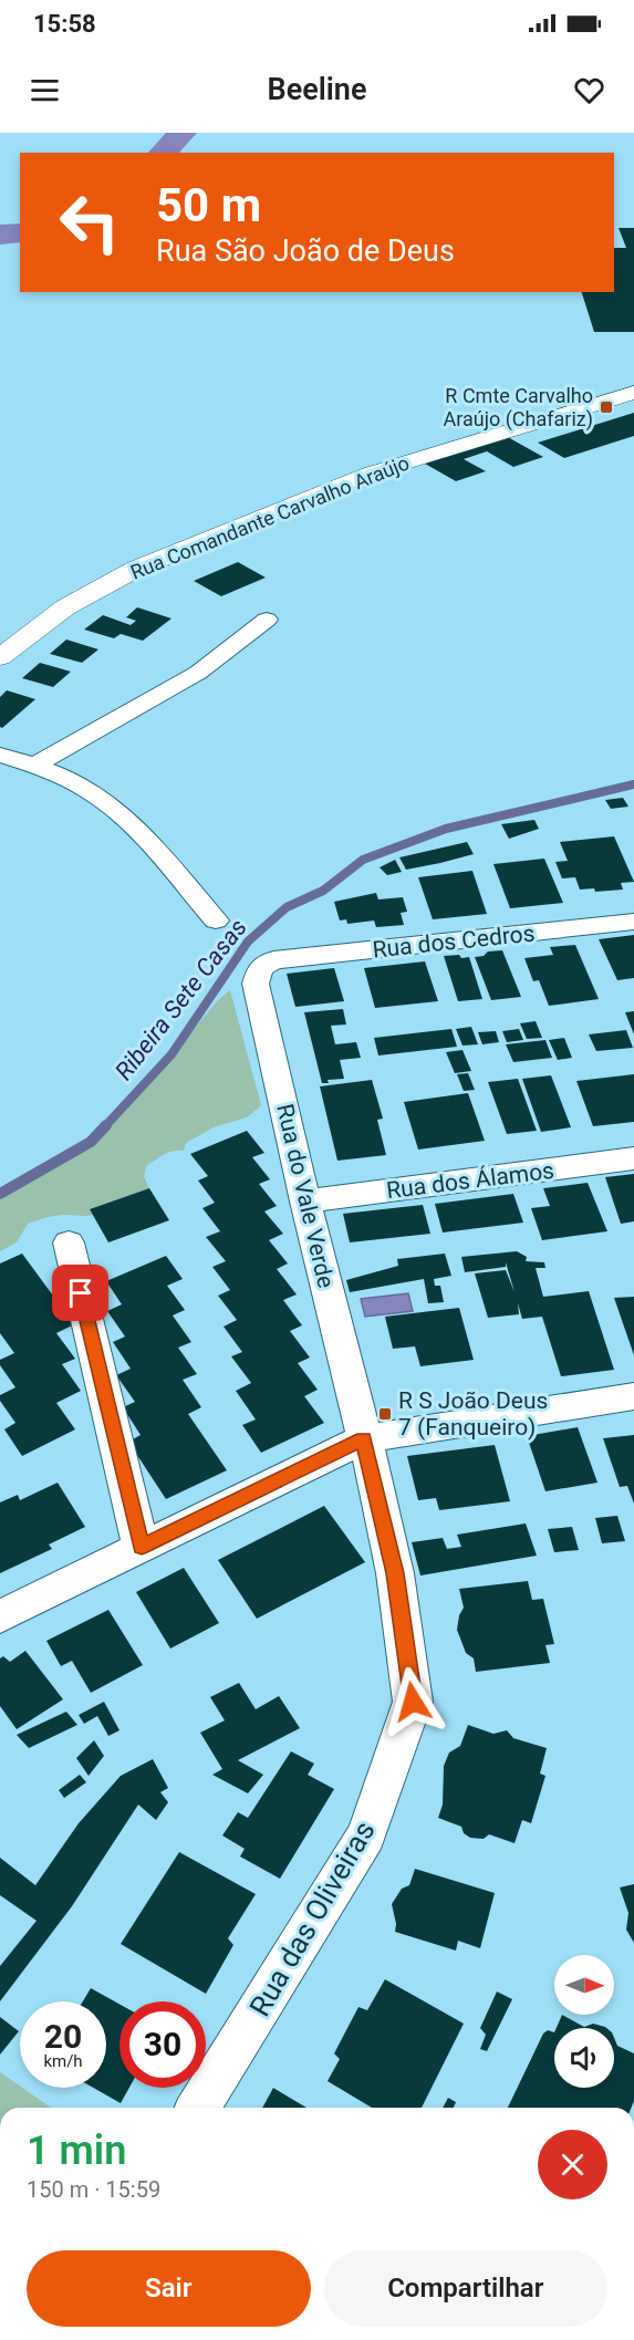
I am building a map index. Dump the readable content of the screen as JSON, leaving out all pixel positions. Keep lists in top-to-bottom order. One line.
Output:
{"streets":{"main road":["Rua Comandante Carvalho Araújo"],"street":["Rua dos Cedros","Rua dos Álamos","Rua do Vale Verde","Rua das Oliveiras"]},"crossings":[["Rua dos Cedros","Rua do Vale Verde"],["Rua dos Álamos","Rua do Vale Verde"],["Rua do Vale Verde","Rua das Oliveiras"]],"water":["Ribeira Sete Casas"],"places":{"transit":["R Cmte Carvalho Araújo (Chafariz)","R S João Deus 7 (Fanqueiro)"]},"north":"right","page":{"status":"15:58","header":"Beeline","turn":["50 m","Rua São João de Deus"],"speed":"20 km/h","limit":"30","heading":["1 min","150 m · 15:59"],"buttons":["Sair","Compartilhar"]}}
